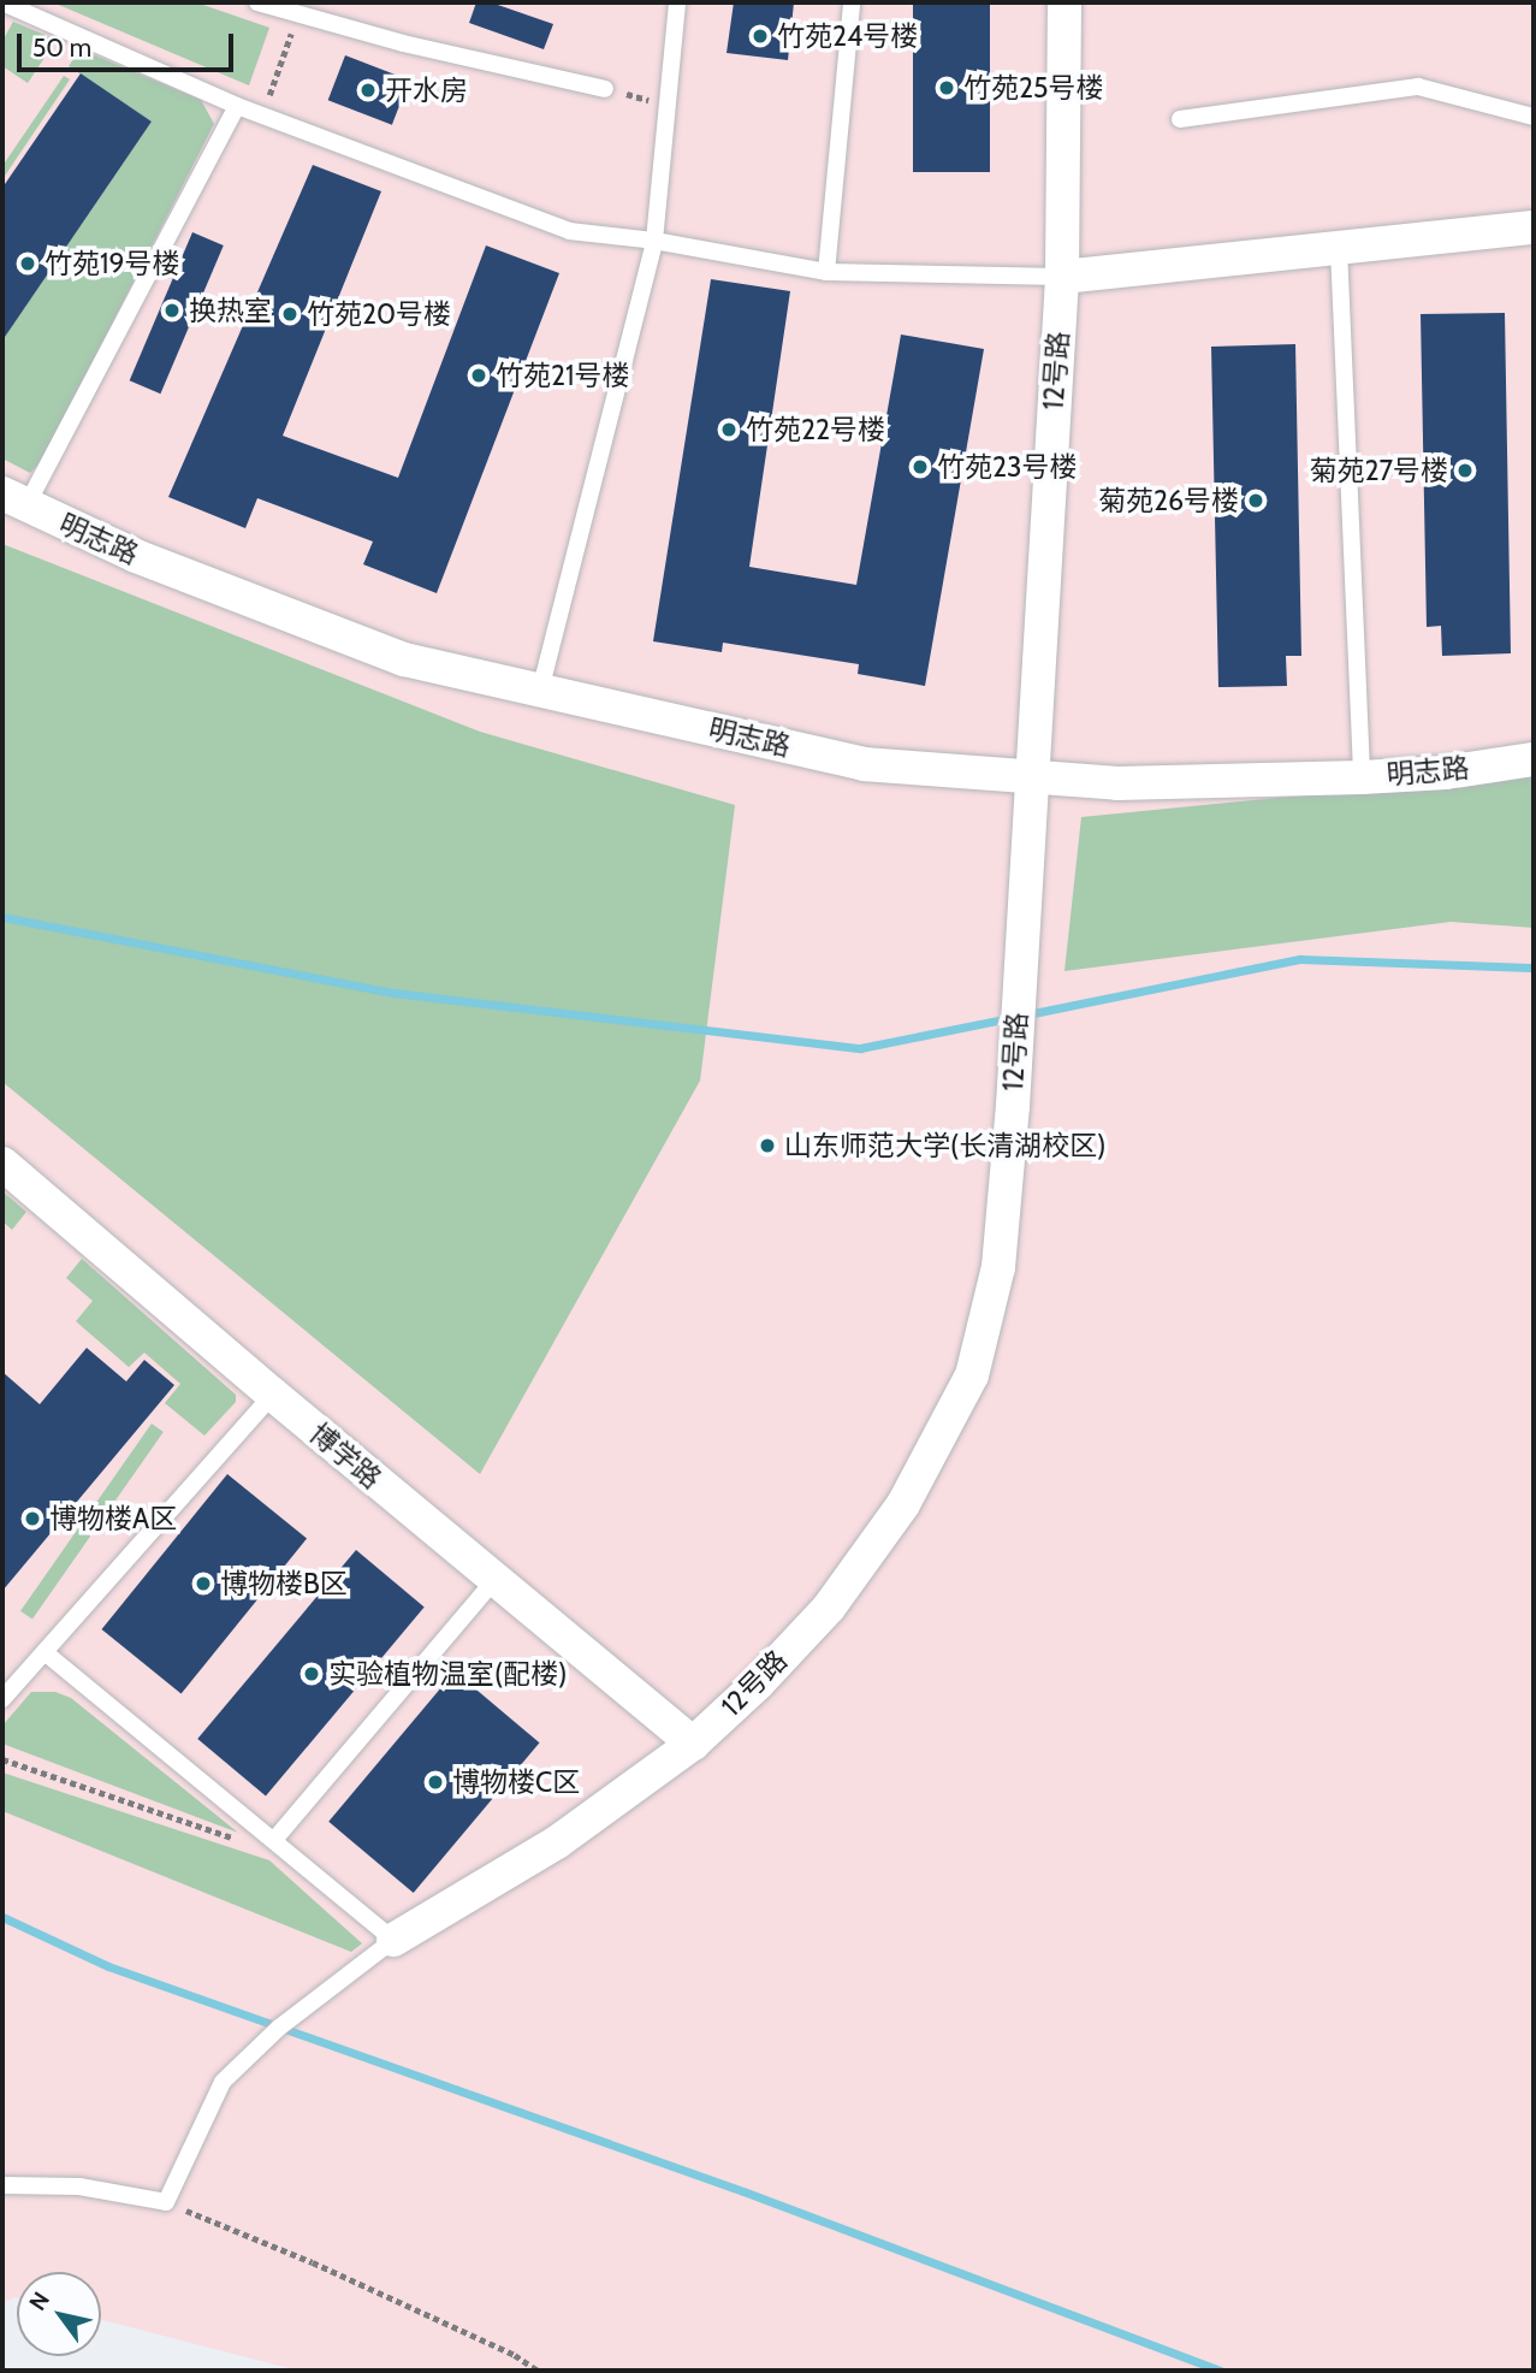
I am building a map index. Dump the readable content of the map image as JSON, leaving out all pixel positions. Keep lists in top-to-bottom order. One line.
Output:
{"streets":{"street":["12号路","明志路","博学路"]},"crossings":[["12号路","明志路"],["12号路","博学路"]],"places":["竹苑24号楼","竹苑25号楼","开水房","竹苑19号楼","换热室","竹苑20号楼","竹苑21号楼","竹苑22号楼","竹苑23号楼","菊苑27号楼","菊苑26号楼","山东师范大学(长清湖校区)","博物楼A区","博物楼B区","实验植物温室(配楼)","博物楼C区"],"scale_bar":"50 m","north":"top left"}
